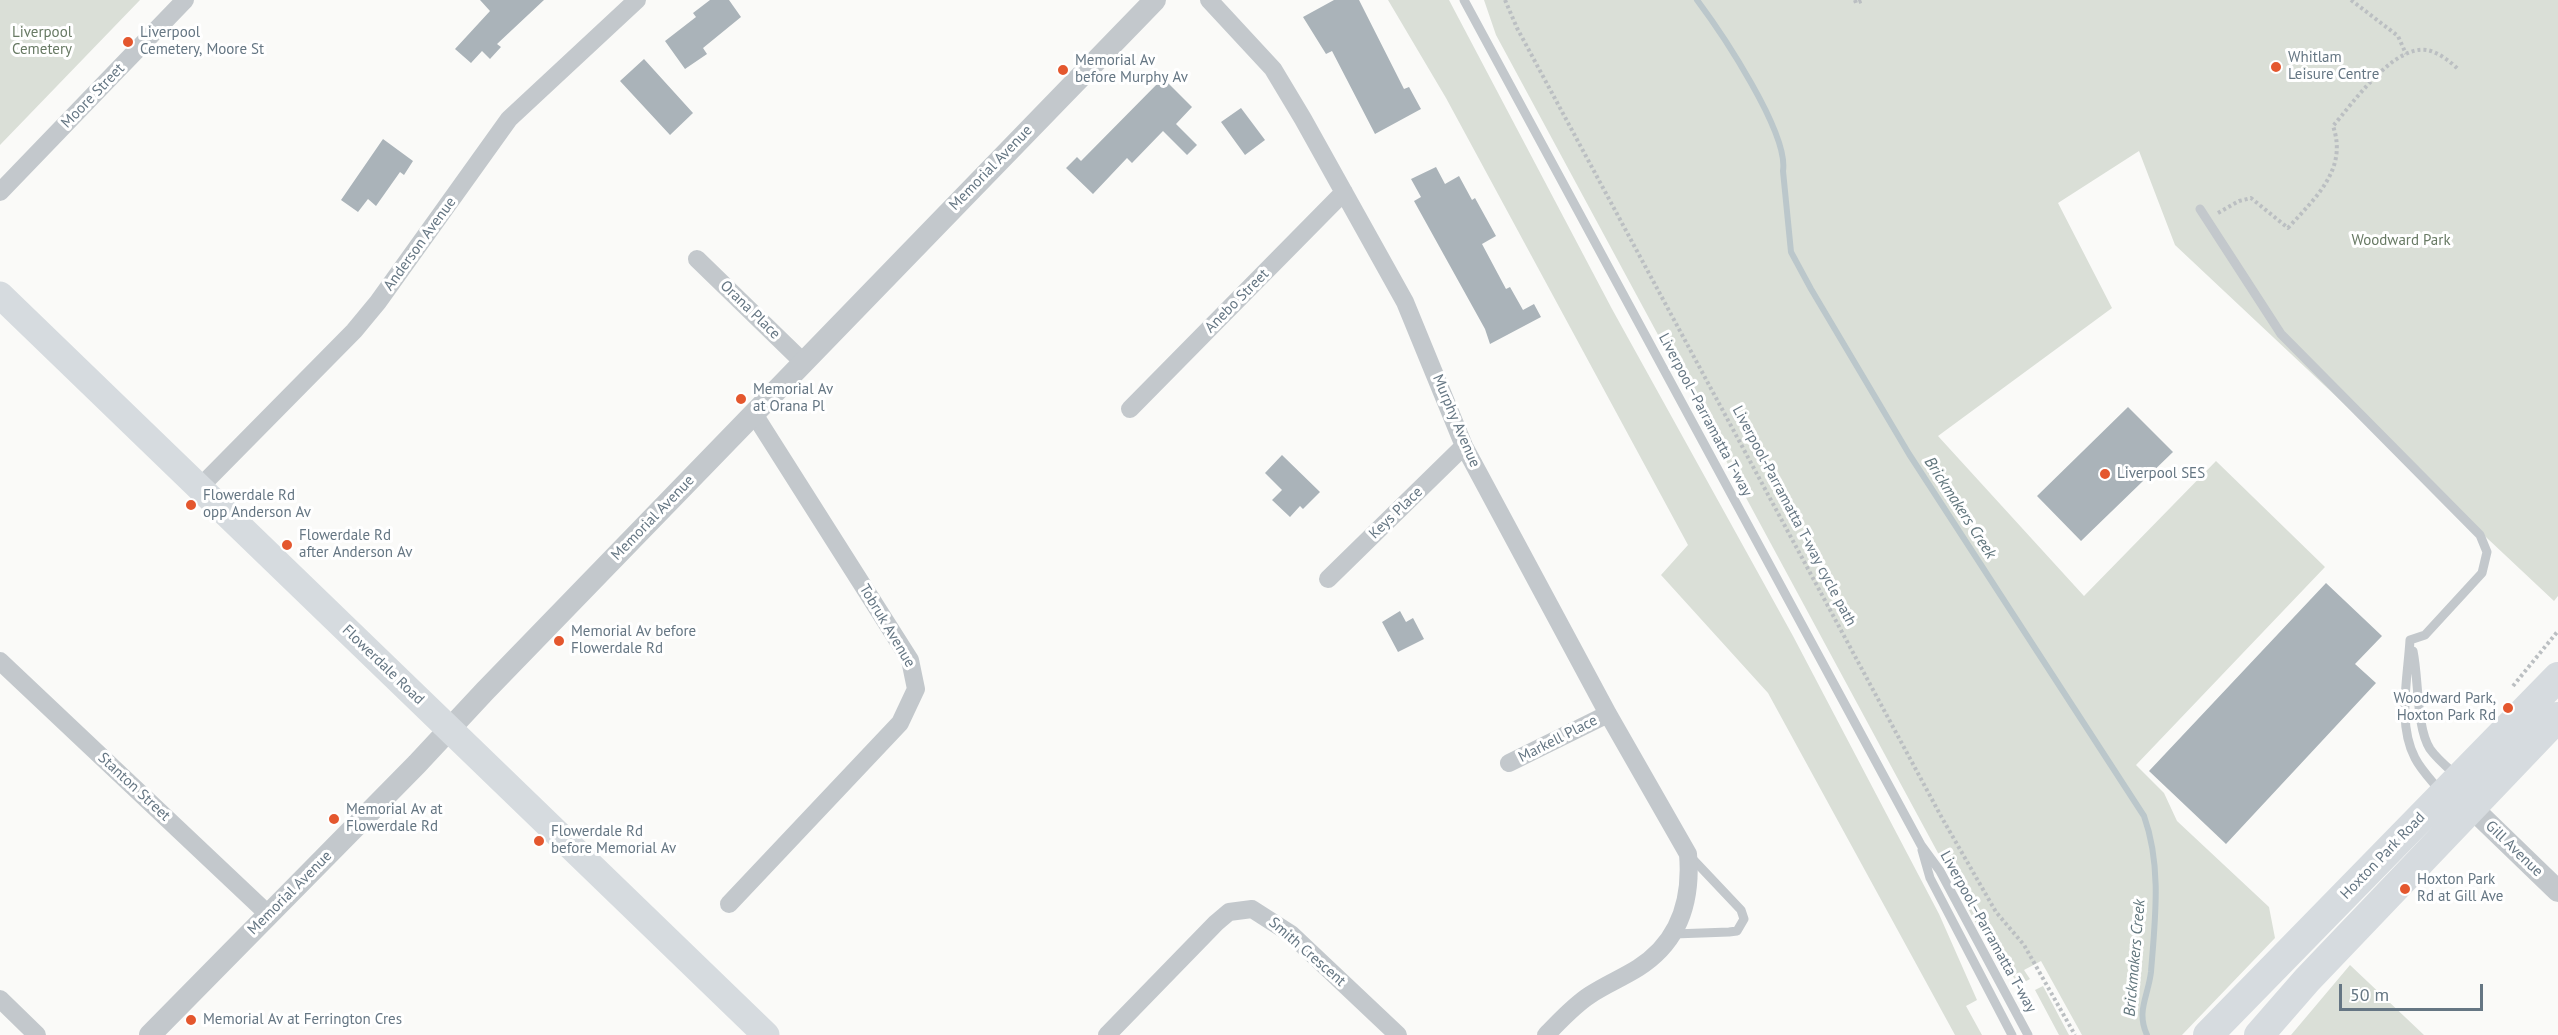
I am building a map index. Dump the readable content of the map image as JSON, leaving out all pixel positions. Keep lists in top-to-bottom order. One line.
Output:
{"streets":{"main road":["Flowerdale Road","Hoxton Park Road"],"street":["Moore Street","Memorial Avenue","Anderson Avenue","Anebo Street","Orana Place","Murphy Avenue","Keys Place","Tobruk Avenue","Markell Place","Stanton Street","Gill Avenue","Smith Crescent"],"lane":["Liverpool–Parramatta T-way"],"path":["Liverpool-Parramatta T-way cycle path"]},"crossings":[["Memorial Avenue","Orana Place"],["Memorial Avenue","Tobruk Avenue"],["Memorial Avenue","Flowerdale Road"],["Memorial Avenue","Stanton Street"],["Anderson Avenue","Flowerdale Road"],["Anebo Street","Murphy Avenue"],["Murphy Avenue","Keys Place"],["Murphy Avenue","Markell Place"],["Gill Avenue","Hoxton Park Road"]],"water":["Brickmakers Creek"],"parks":["Liverpool Cemetery","Woodward Park"],"places":["Liverpool Cemetery, Moore St","Whitlam Leisure Centre","Memorial Av before Murphy Av","Memorial Av at Orana Pl","Liverpool SES","Flowerdale Rd opp Anderson Av","Flowerdale Rd after Anderson Av","Memorial Av before Flowerdale Rd","Woodward Park, Hoxton Park Rd","Memorial Av at Flowerdale Rd","Flowerdale Rd before Memorial Av","Hoxton Park Rd at Gill Ave","Memorial Av at Ferrington Cres"],"scale_bar":"50 m"}
